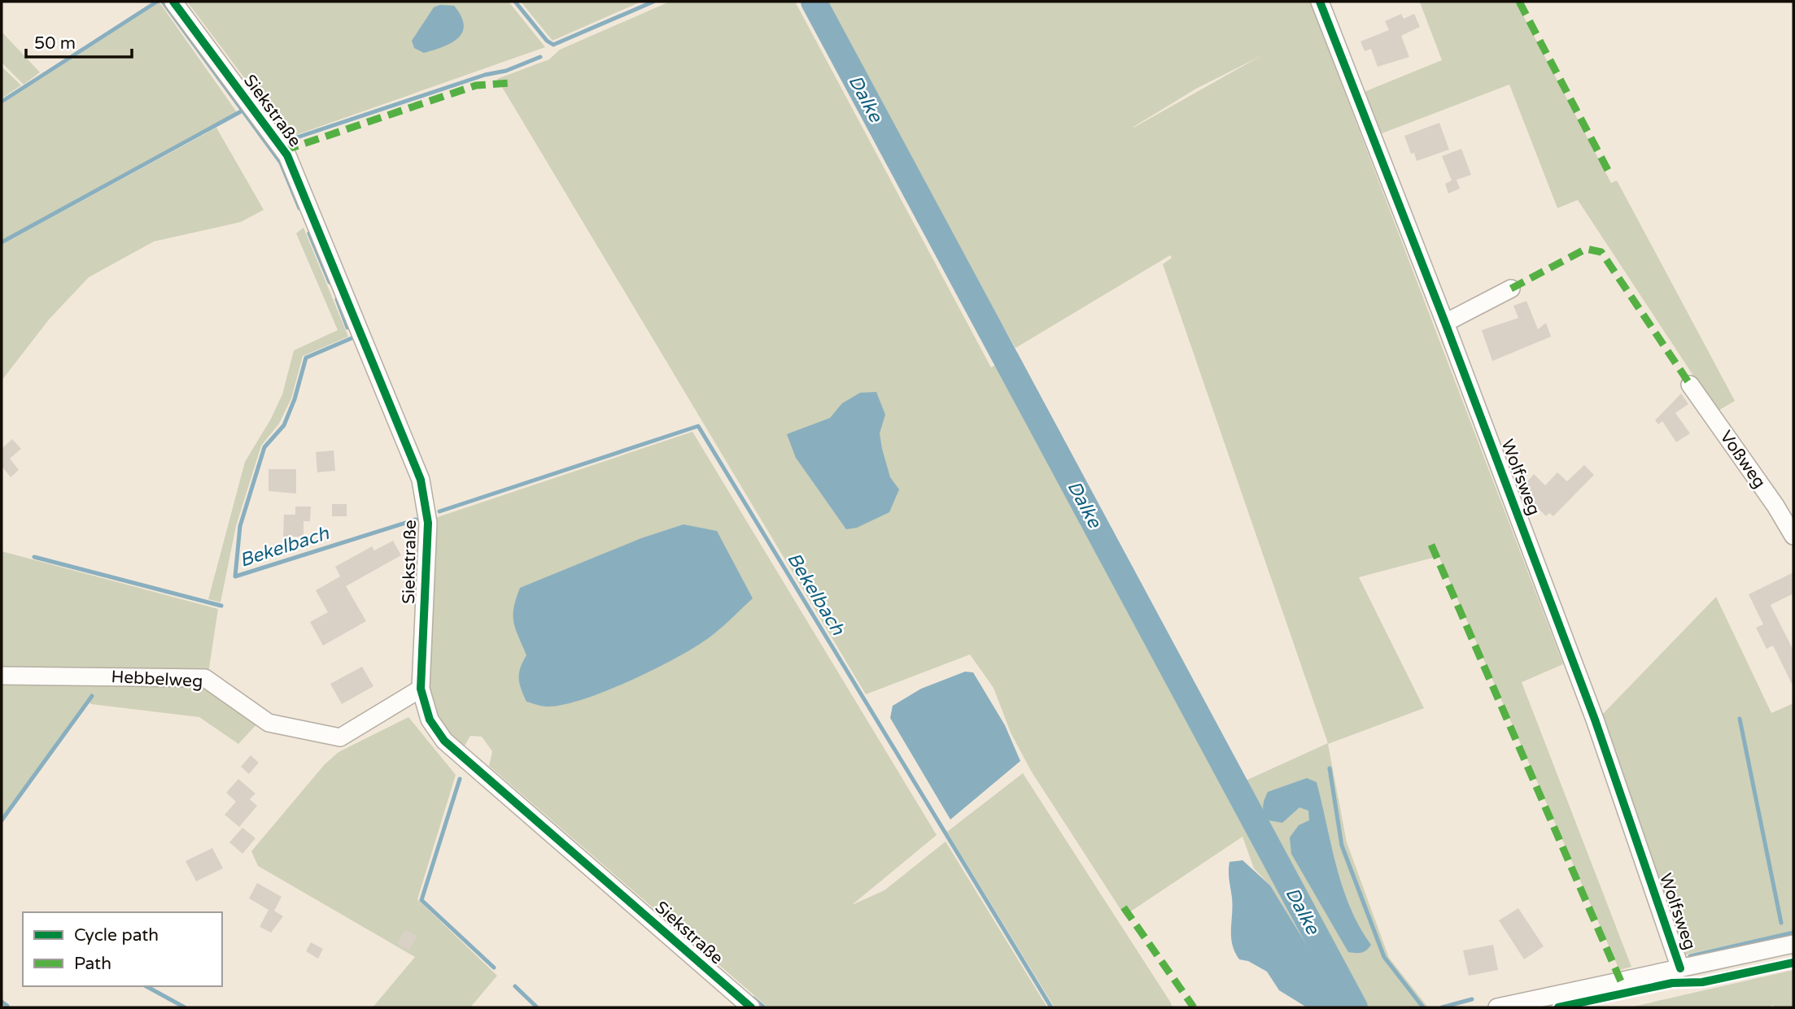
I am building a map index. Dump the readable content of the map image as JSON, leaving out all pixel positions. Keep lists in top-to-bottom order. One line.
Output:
{"streets":{"street":["Siekstraße","Voßweg","Wolfsweg","Hebbelweg"]},"crossings":[["Siekstraße","Hebbelweg"]],"water":["Dalke","Bekelbach"],"legend":["Cycle path","Path"],"scale_bar":"50 m"}
